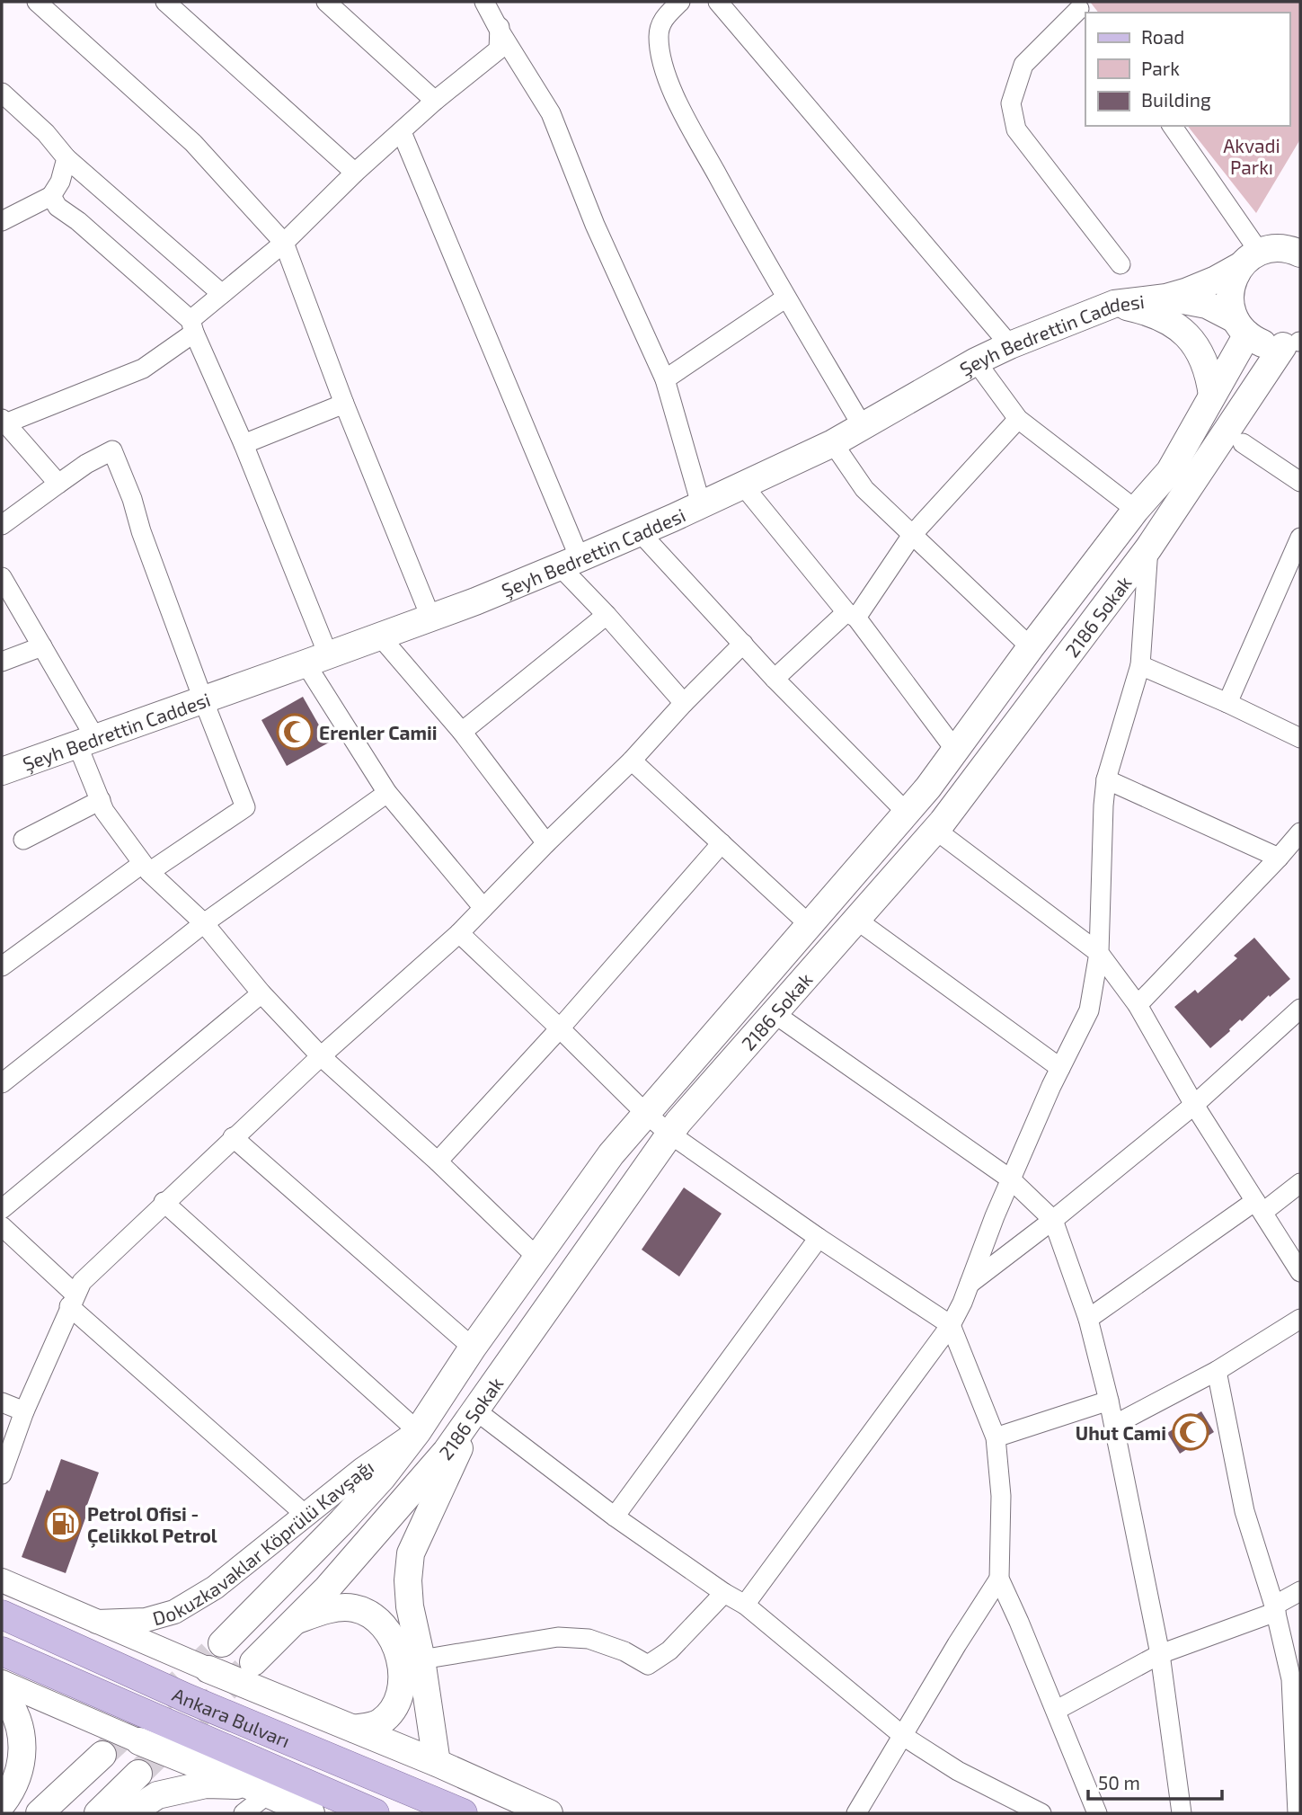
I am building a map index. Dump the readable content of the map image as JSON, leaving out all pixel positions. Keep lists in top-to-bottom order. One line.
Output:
{"streets":{"main road":["Şeyh Bedrettin Caddesi","2186 Sokak","Ankara Bulvarı"],"street":["Dokuzkavaklar Köprülü Kavşağı"]},"crossings":[["Şeyh Bedrettin Caddesi","2186 Sokak"],["2186 Sokak","Dokuzkavaklar Köprülü Kavşağı"],["Dokuzkavaklar Köprülü Kavşağı","Ankara Bulvarı"]],"parks":["Akvadi Parkı"],"places":{"mosque":["Erenler Camii","Uhut Cami"],"fuel station":["Petrol Ofisi - Çelikkol Petrol"]},"legend":["Road","Park","Building"],"scale_bar":"50 m"}
